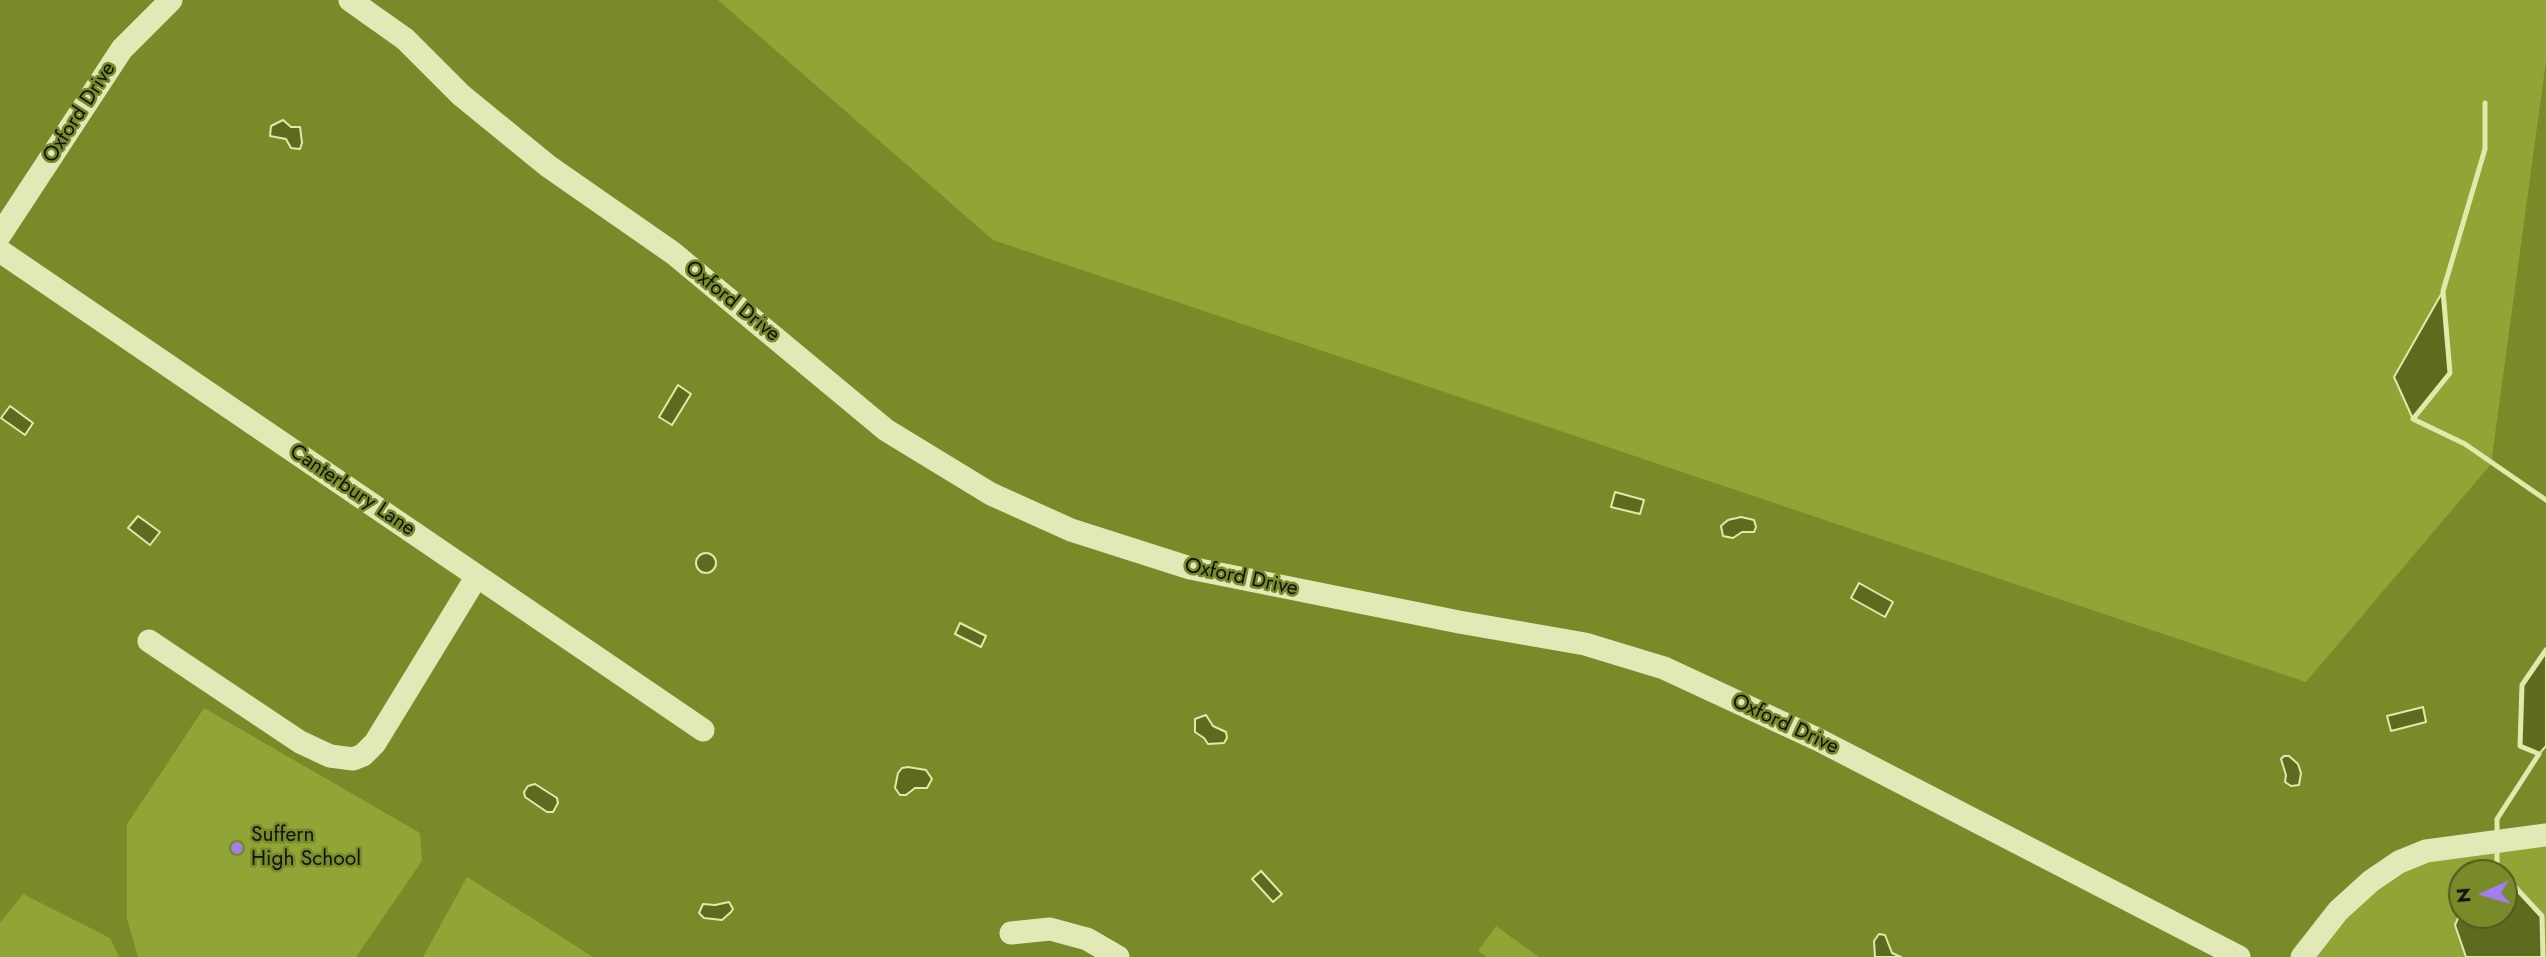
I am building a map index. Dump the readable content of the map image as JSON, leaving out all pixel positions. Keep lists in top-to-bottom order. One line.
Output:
{"streets":{"street":["Oxford Drive","Canterbury Lane"]},"places":["Suffern High School"],"north":"left"}
